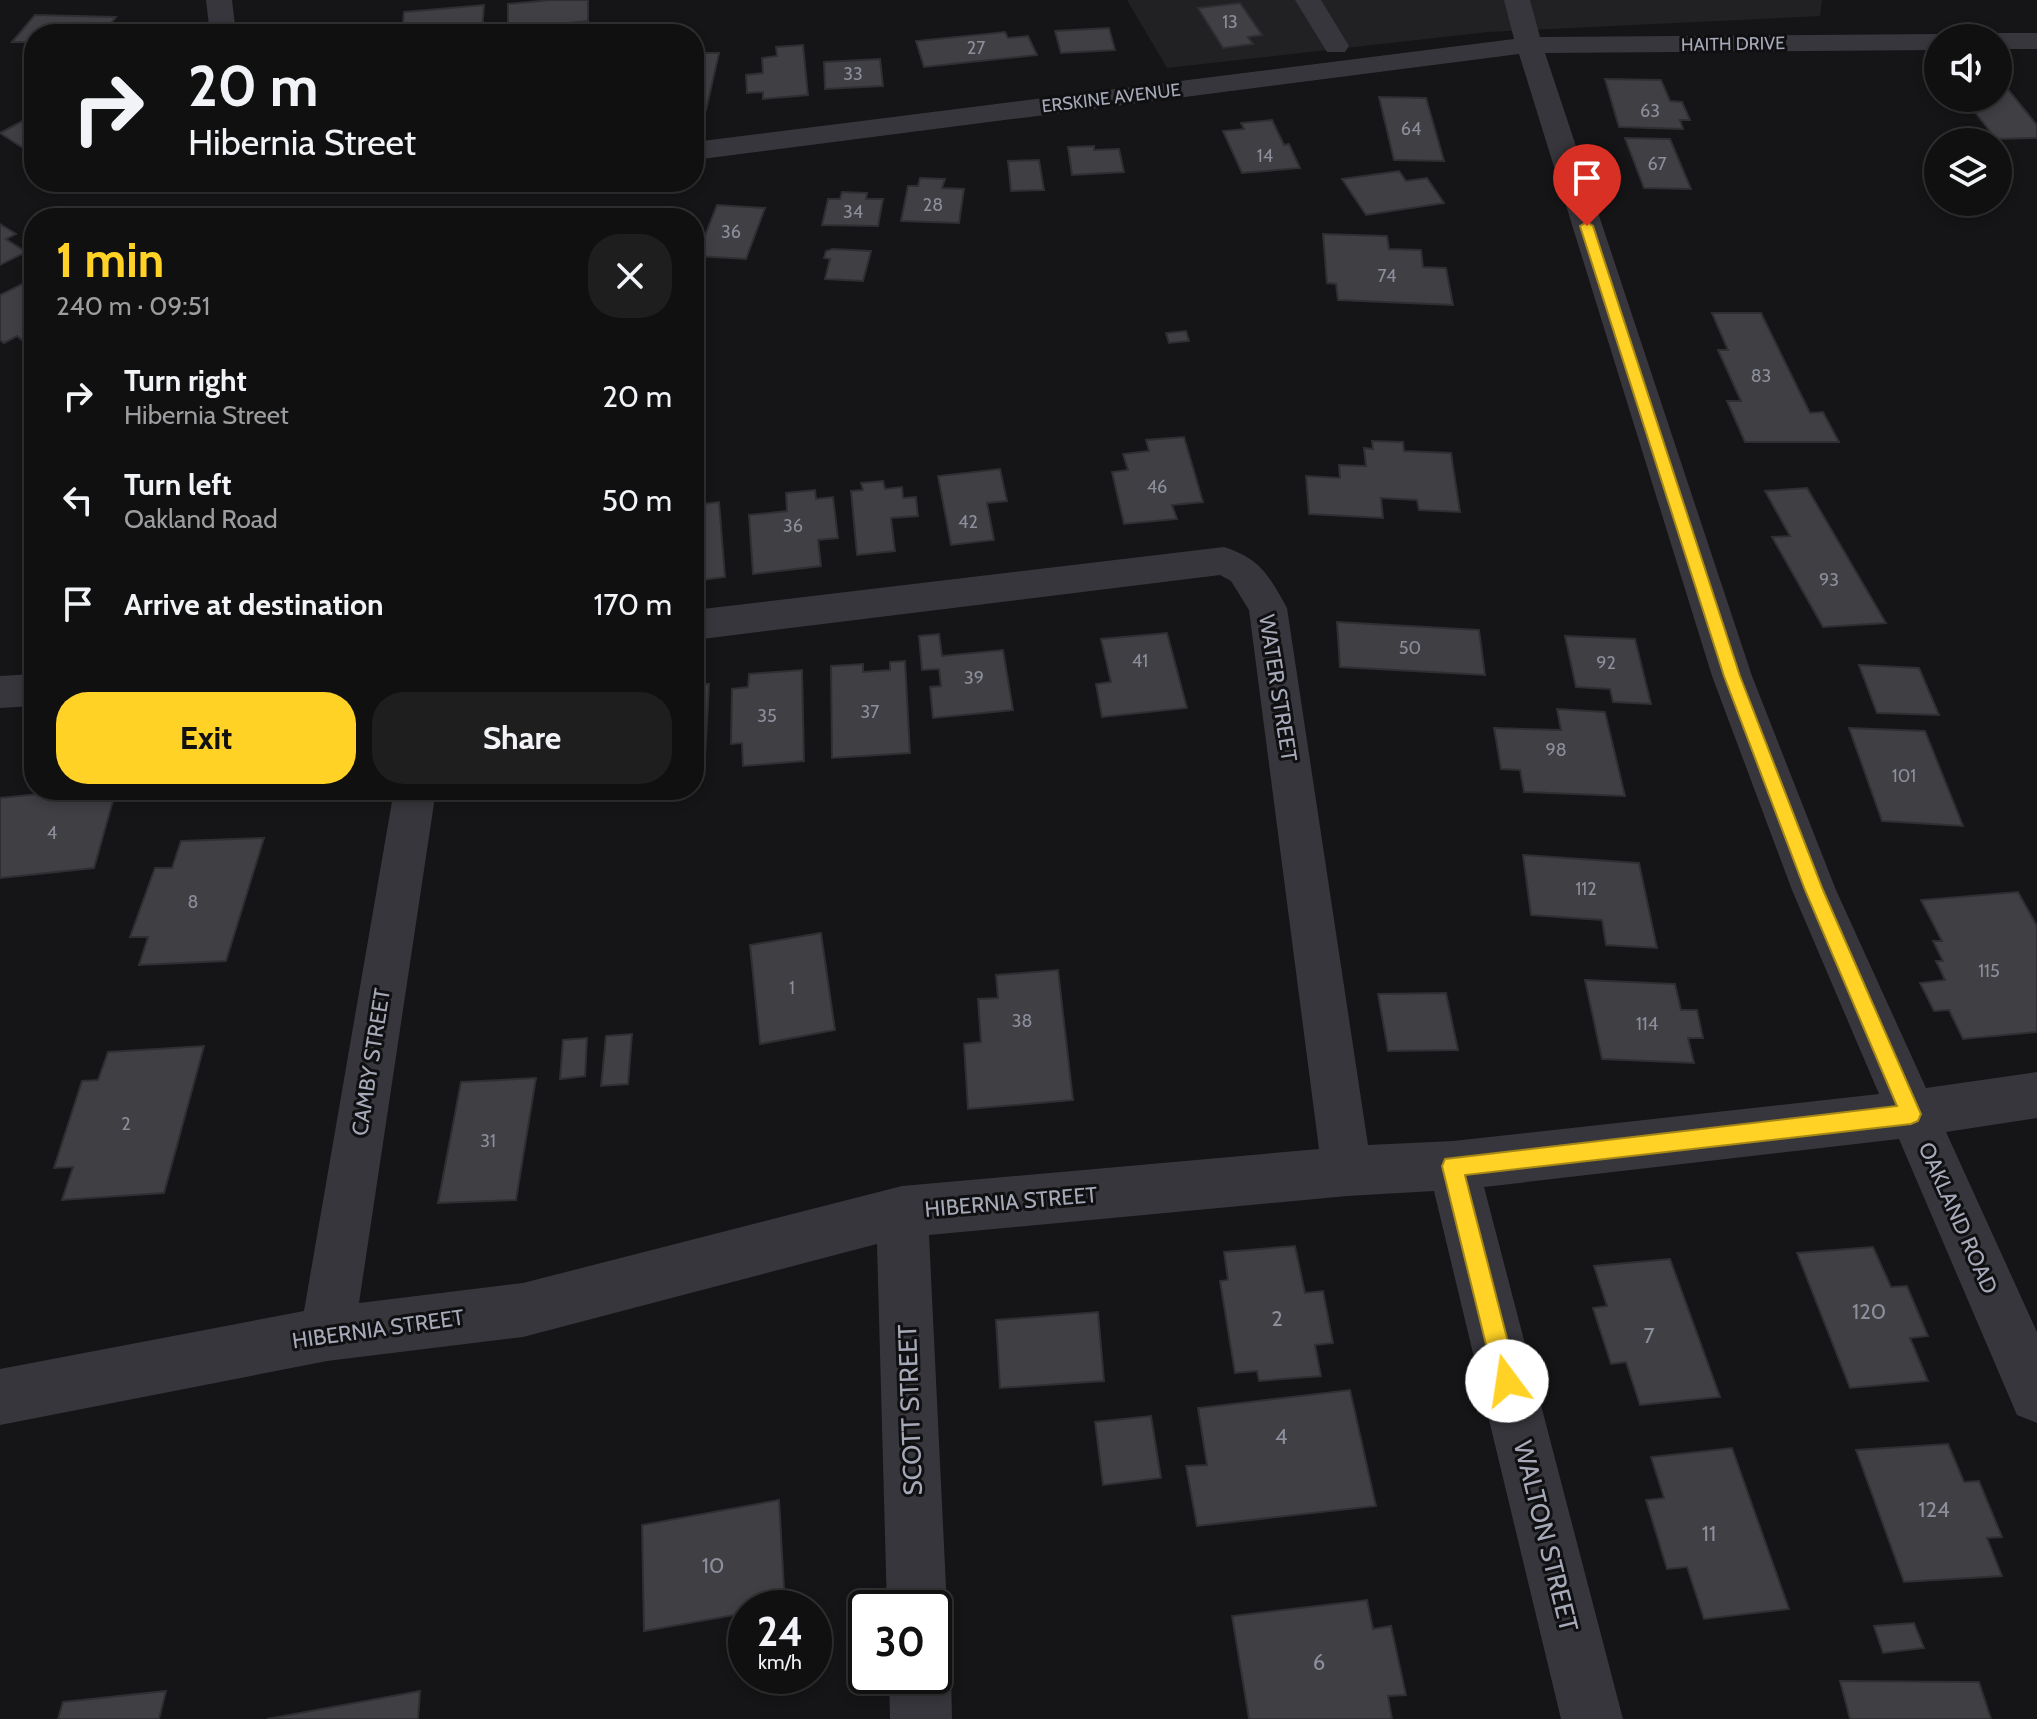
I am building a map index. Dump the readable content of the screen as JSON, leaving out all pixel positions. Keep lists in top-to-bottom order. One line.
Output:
{"streets":{"street":["HAITH DRIVE","ERSKINE AVENUE","WATER STREET","CAMBY STREET","HIBERNIA STREET","OAKLAND ROAD","SCOTT STREET","WALTON STREET"]},"crossings":[["HAITH DRIVE","ERSKINE AVENUE"],["HAITH DRIVE","OAKLAND ROAD"],["ERSKINE AVENUE","OAKLAND ROAD"],["WATER STREET","HIBERNIA STREET"],["CAMBY STREET","HIBERNIA STREET"],["HIBERNIA STREET","OAKLAND ROAD"],["HIBERNIA STREET","SCOTT STREET"],["HIBERNIA STREET","WALTON STREET"]],"house_numbers":["13","27","33","63","64","14","67","28","34","36","74","83","46","42","36","93","50","41","92","39","37","35","98","101","4","112","8","115","1","38","114","2","31","120","2","7","4","124","11","10","6"],"page":{"turn":["20 m","Hibernia Street"],"heading":["1 min","240 m · 09:51"],"list":[{"name":"Turn right","note":"Hibernia Street","value":"20 m"},{"name":"Turn left","note":"Oakland Road","value":"50 m"},{"name":"Arrive at destination","value":"170 m"}],"buttons":["Exit","Share"],"speed":"24 km/h","limit":"30"}}
